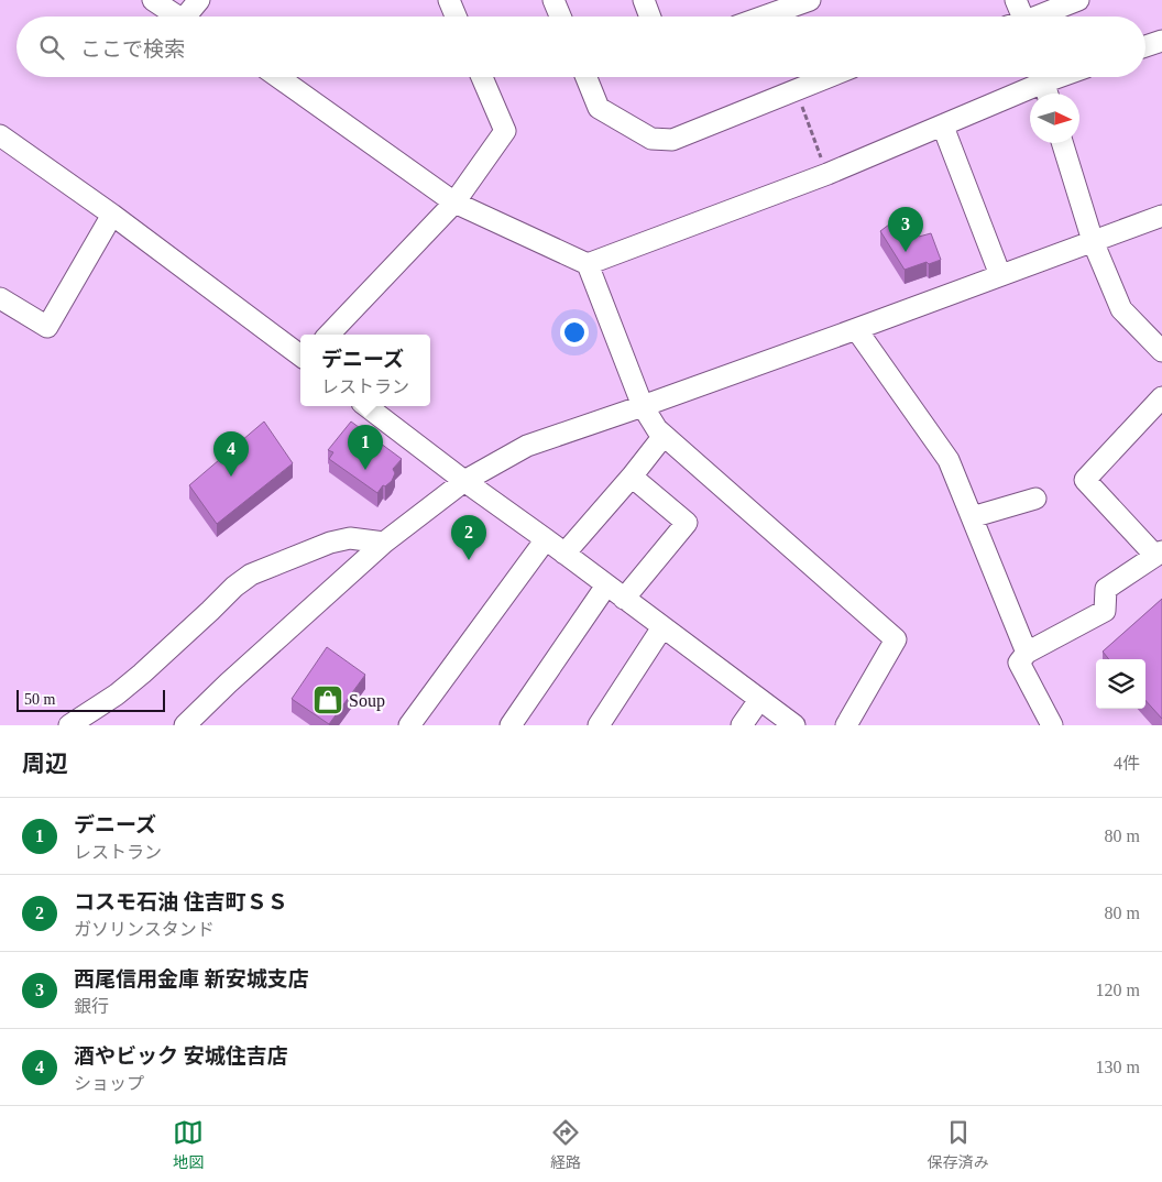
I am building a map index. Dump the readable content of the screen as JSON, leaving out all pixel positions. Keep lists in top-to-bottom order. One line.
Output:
{"places":{"shop":["Soup"]},"scale_bar":"50 m","north":"right","page":{"search":"ここで検索","pins":["3","1","4","2"],"popup":["デニーズ","レストラン"],"scale":"50 m","heading":["周辺","4件"],"list":[{"mark":"1","name":"デニーズ","note":"レストラン","value":"80 m"},{"mark":"2","name":"コスモ石油 住吉町ＳＳ","note":"ガソリンスタンド","value":"80 m"},{"mark":"3","name":"西尾信用金庫 新安城支店","note":"銀行","value":"120 m"},{"mark":"4","name":"酒やビック 安城住吉店","note":"ショップ","value":"130 m"}],"nav":["地図","経路","保存済み"]}}
